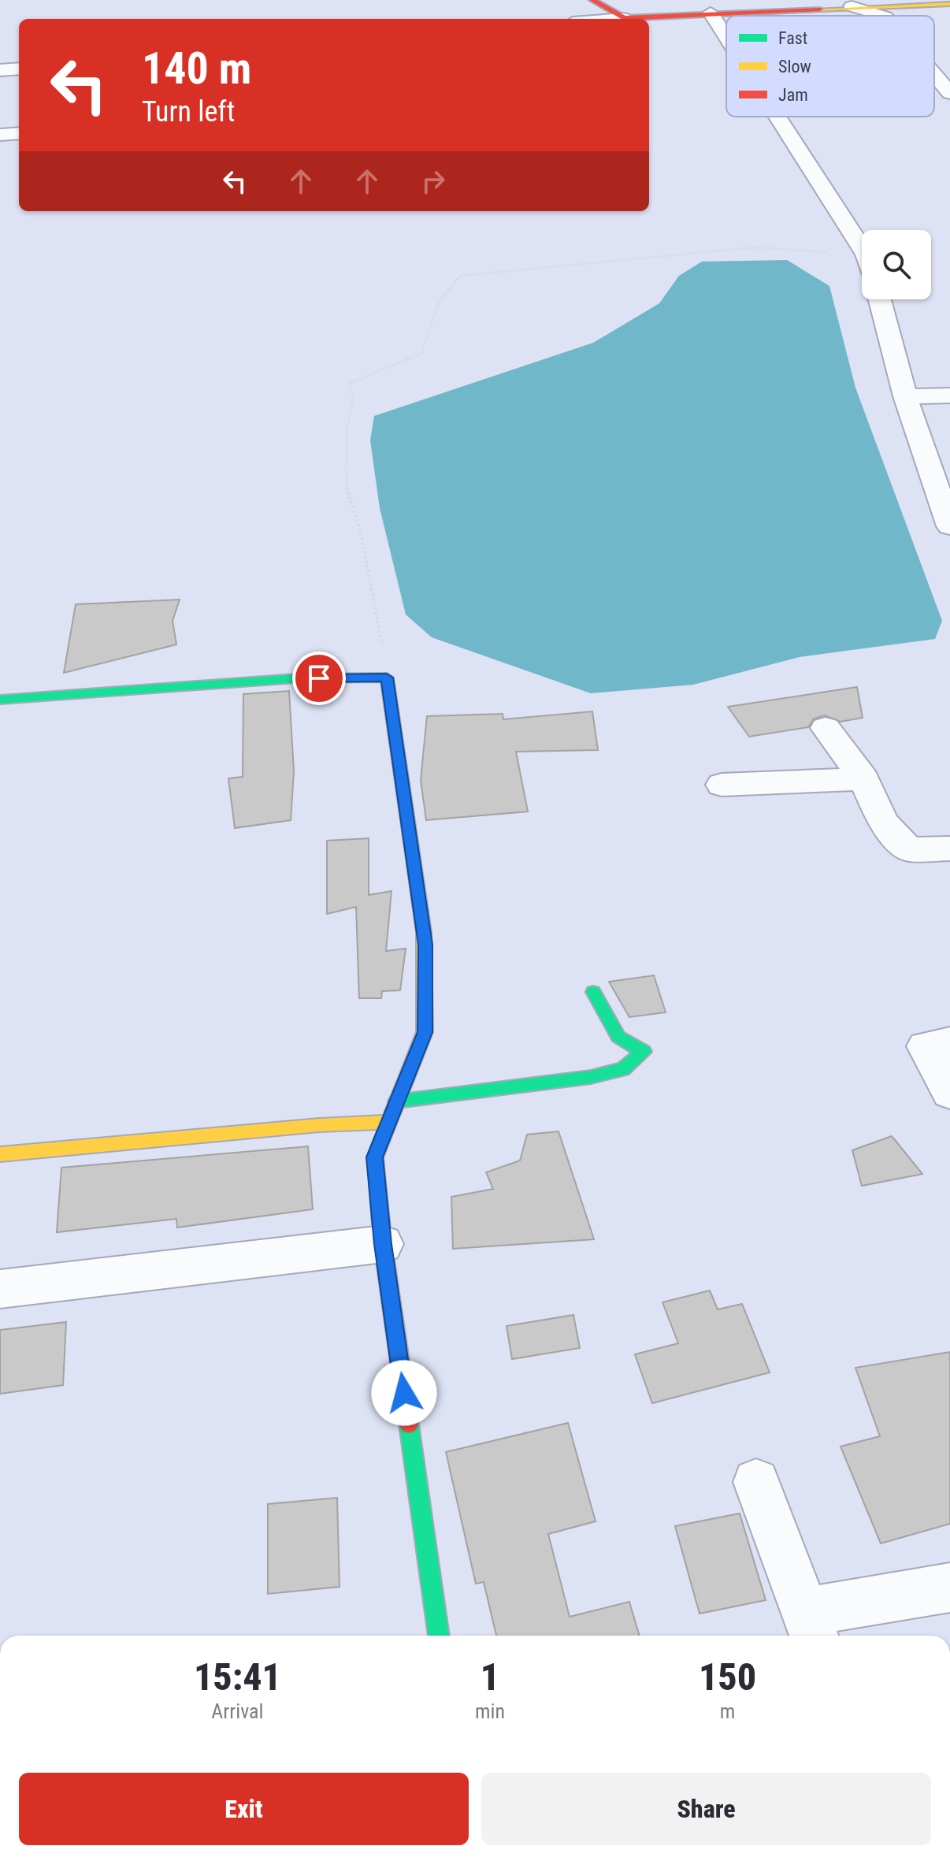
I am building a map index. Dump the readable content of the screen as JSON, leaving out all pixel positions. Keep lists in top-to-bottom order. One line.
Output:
{"legend":["Fast","Slow","Jam"],"page":{"turn":["140 m","Turn left"],"eta":["15:41","Arrival","1","min","150","m"],"buttons":["Exit","Share"]}}
